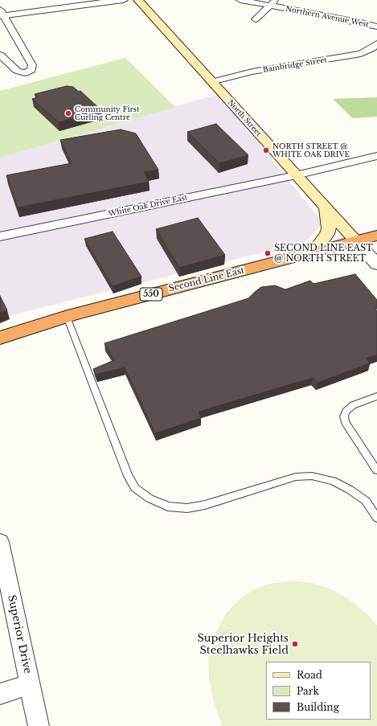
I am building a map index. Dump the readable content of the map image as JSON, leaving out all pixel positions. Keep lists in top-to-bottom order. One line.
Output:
{"streets":{"highway":["Second Line East","550"],"main road":["North Street"],"street":["Northern Avenue West","Bainbridge Street","White Oak Drive East","Superior Drive"]},"crossings":[["Bainbridge Street","North Street"],["North Street","White Oak Drive East"],["North Street","Second Line East"]],"places":["Community First Curling Centre","NORTH STREET @ WHITE OAK DRIVE","SECOND LINE EAST @ NORTH STREET","Superior Heights Steelhawks Field"],"legend":["Road","Park","Building"]}
